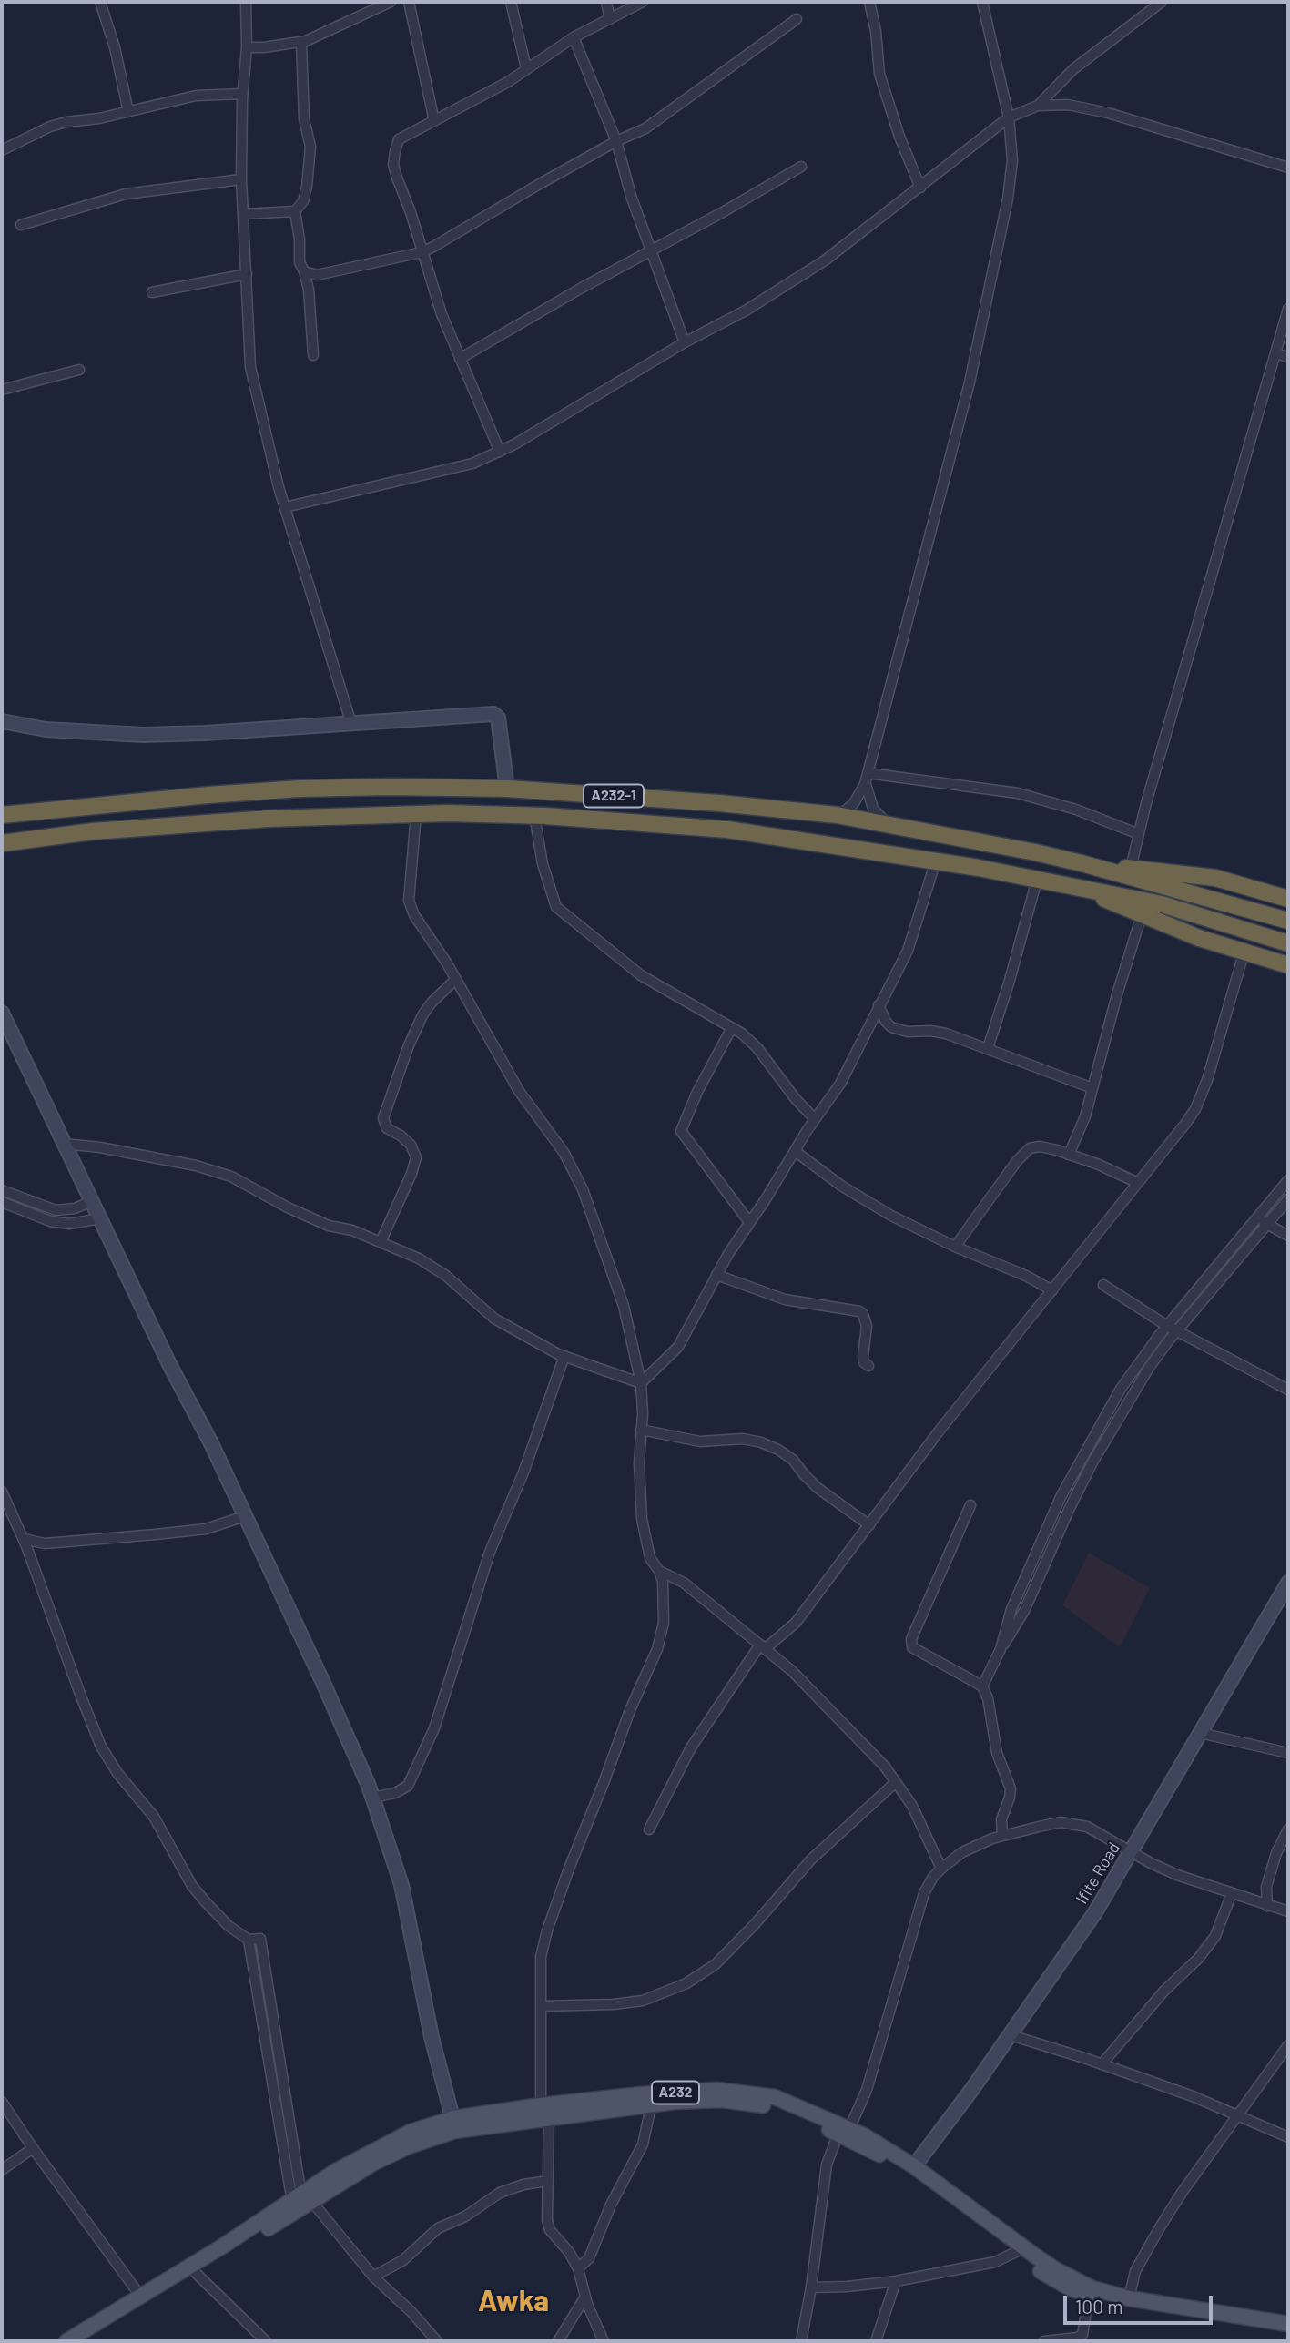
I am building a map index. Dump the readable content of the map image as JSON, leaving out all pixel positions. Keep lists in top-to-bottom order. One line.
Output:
{"streets":{"highway":["A232-1"],"main road":["A232"],"street":["Ifite Road"]},"crossings":[["Ifite Road","A232"]],"districts":["Awka"],"scale_bar":"100 m"}
